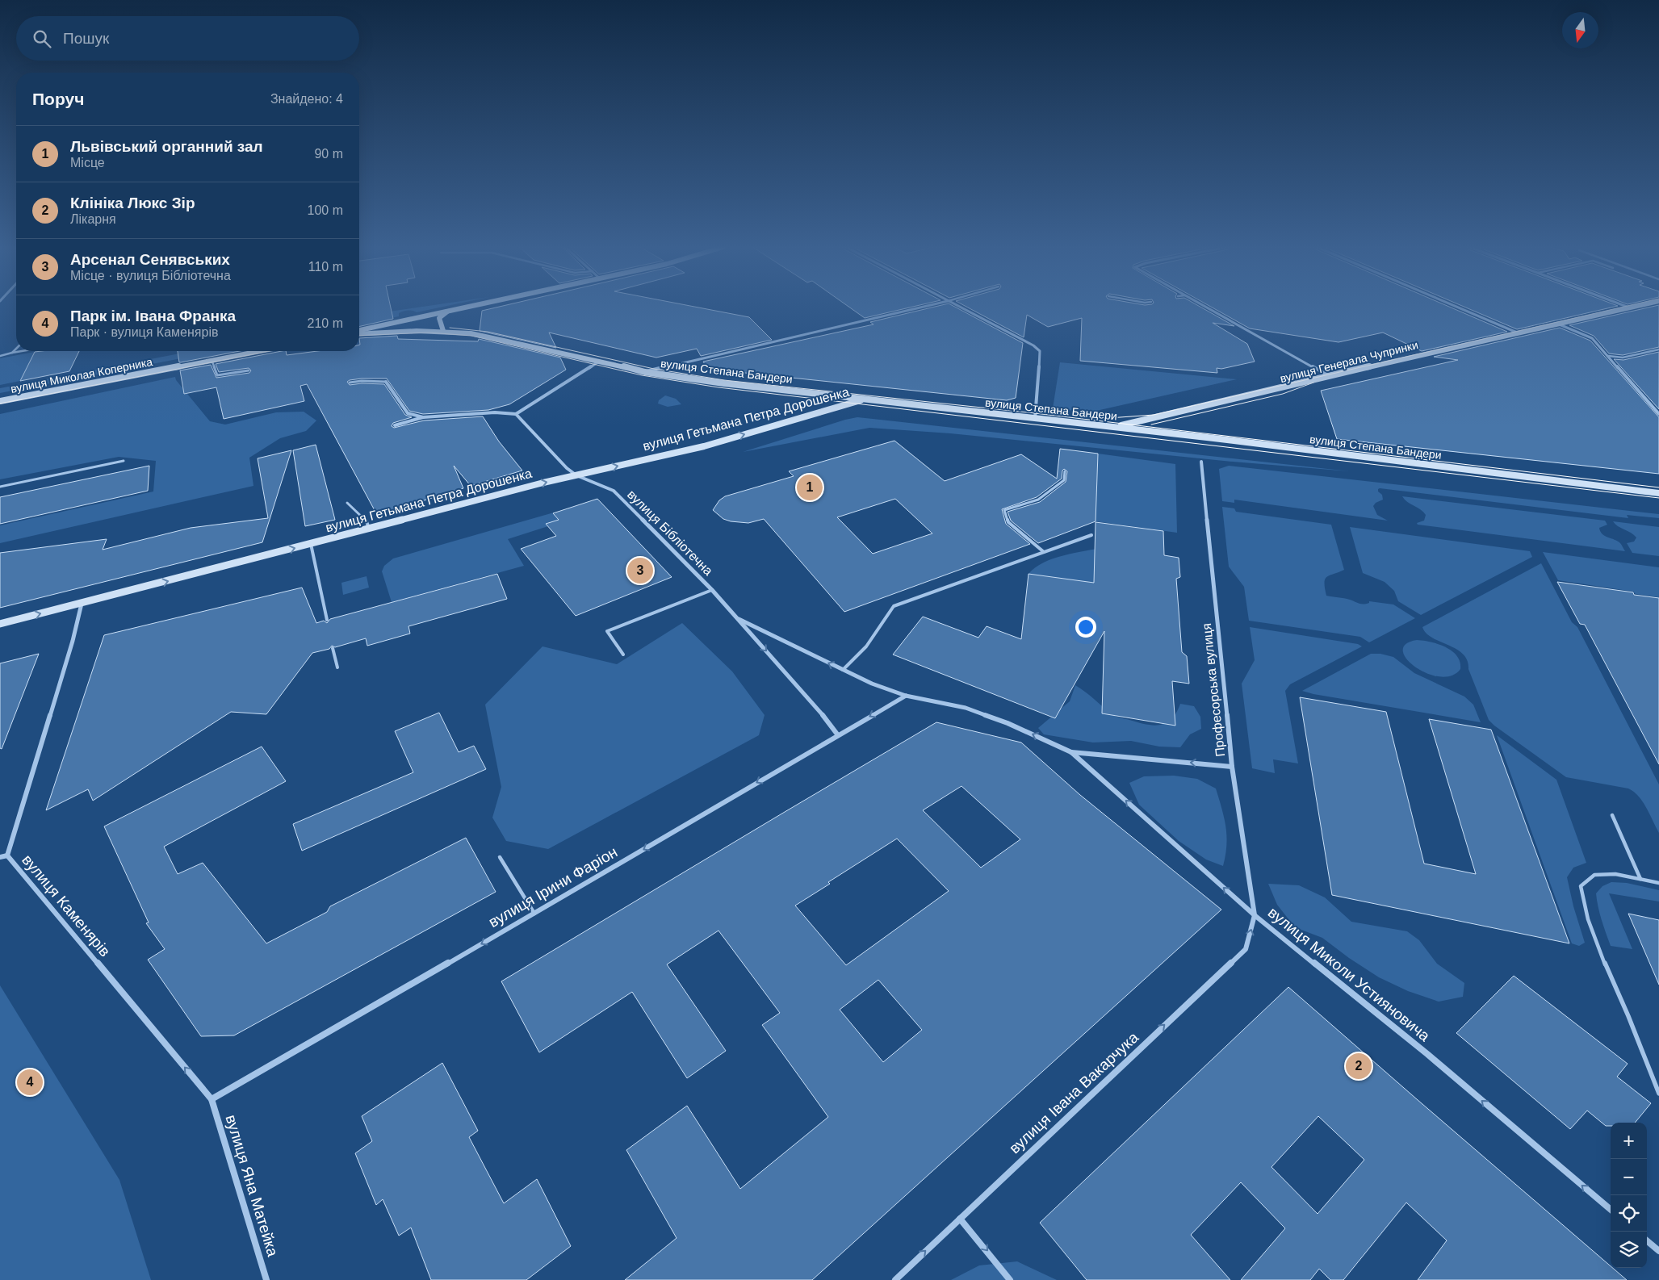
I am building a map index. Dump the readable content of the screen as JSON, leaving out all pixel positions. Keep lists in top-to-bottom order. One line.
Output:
{"streets":{"main road":["вулиця Генерала Чупринки","вулиця Степана Бандери","вулиця Миколая Коперника","вулиця Гетьмана Петра Дорошенка"],"street":["вулиця Бібліотечна","Професорська вулиця","вулиця Ірини Фаріон","вулиця Каменярів","вулиця Миколи Устияновича","вулиця Івана Вакарчука","вулиця Яна Матейка"]},"crossings":[["вулиця Генерала Чупринки","вулиця Степана Бандери"],["вулиця Степана Бандери","вулиця Гетьмана Петра Дорошенка"],["вулиця Гетьмана Петра Дорошенка","вулиця Бібліотечна"],["вулиця Гетьмана Петра Дорошенка","вулиця Каменярів"],["вулиця Бібліотечна","вулиця Ірини Фаріон"],["вулиця Бібліотечна","вулиця Миколи Устияновича"],["Професорська вулиця","вулиця Миколи Устияновича"],["Професорська вулиця","вулиця Івана Вакарчука"],["вулиця Ірини Фаріон","вулиця Каменярів"],["вулиця Ірини Фаріон","вулиця Миколи Устияновича"],["вулиця Ірини Фаріон","вулиця Яна Матейка"],["вулиця Каменярів","вулиця Яна Матейка"],["вулиця Миколи Устияновича","вулиця Івана Вакарчука"]],"one_way":["вулиця Гетьмана Петра Дорошенка","вулиця Ірини Фаріон","вулиця Каменярів","вулиця Миколи Устияновича","вулиця Івана Вакарчука"],"north":"bottom","page":{"search":"Пошук","heading":["Поруч","Знайдено: 4"],"list":[{"mark":"1","name":"Львівський органний зал","note":"Місце","value":"90 m"},{"mark":"2","name":"Клініка Люкс Зір","note":"Лікарня","value":"100 m"},{"mark":"3","name":"Арсенал Сенявських","note":"Місце · вулиця Бібліотечна","value":"110 m"},{"mark":"4","name":"Парк ім. Івана Франка","note":"Парк · вулиця Каменярів","value":"210 m"}],"pins":["1","3","2","4"],"map_buttons":["+","−"]}}
